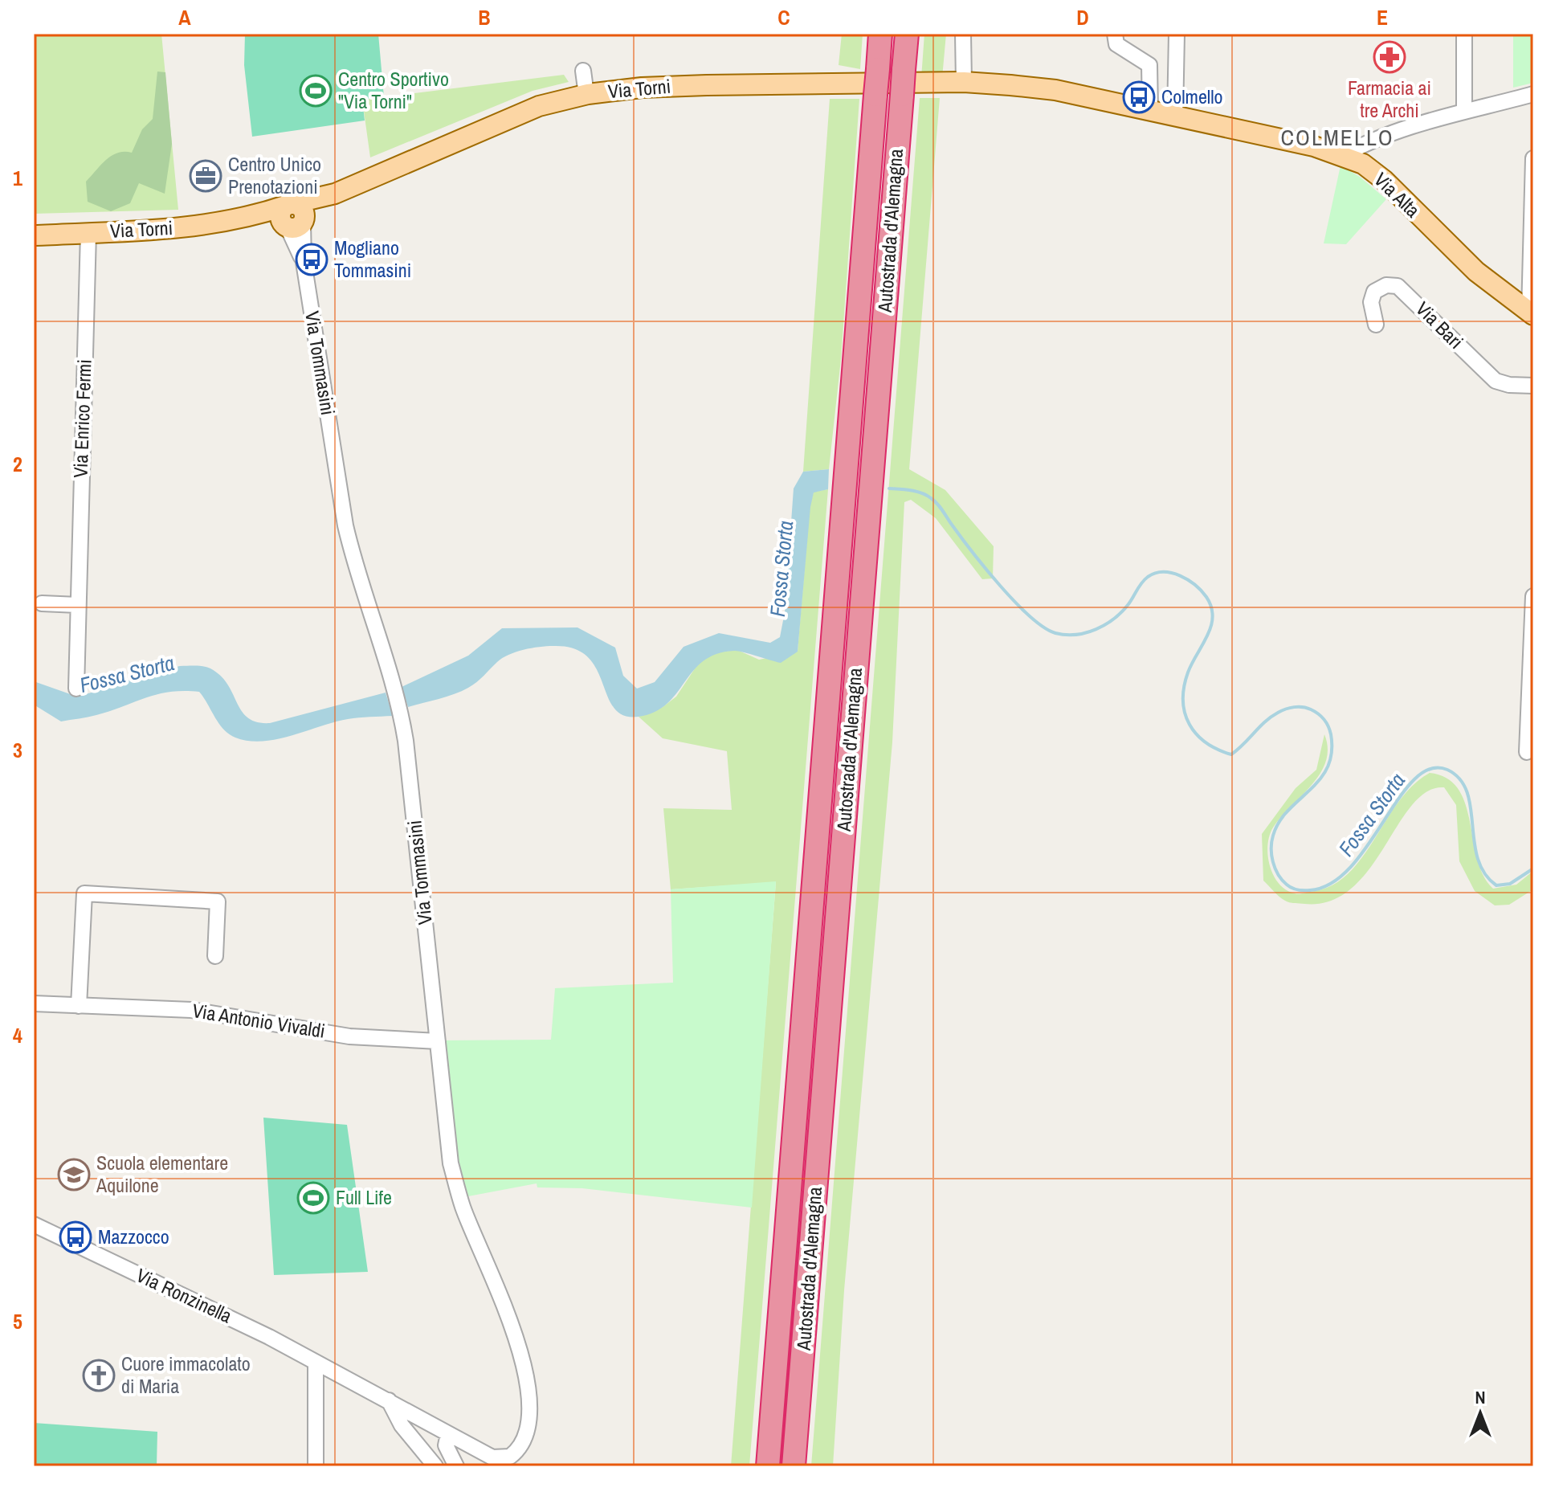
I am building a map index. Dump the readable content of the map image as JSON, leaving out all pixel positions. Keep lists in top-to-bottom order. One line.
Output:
{"streets":{"highway":["Autostrada d'Alemagna"],"main road":["Via Torni","Via Alta"],"street":["Via Bari","Via Tommasini","Via Enrico Fermi","Via Antonio Vivaldi","Via Ronzinella"]},"crossings":[["Via Torni","Via Alta"],["Via Torni","Via Tommasini"],["Via Torni","Via Enrico Fermi"],["Via Tommasini","Via Antonio Vivaldi"],["Via Tommasini","Via Ronzinella"]],"districts":["COLMELLO"],"water":["Fossa Storta"],"places":{"pharmacy":["Farmacia ai tre Archi"],"sports":["Centro Sportivo \"Via Torni\"","Full Life"],"bus stop":["Colmello","Mogliano Tommasini","Mazzocco"],"office":["Centro Unico Prenotazioni"],"school or university":["Scuola elementare Aquilone"],"church":["Cuore immacolato di Maria"]},"north":"top","grid":{"columns":["A","B","C","D","E"],"rows":["1","2","3","4","5"]}}
